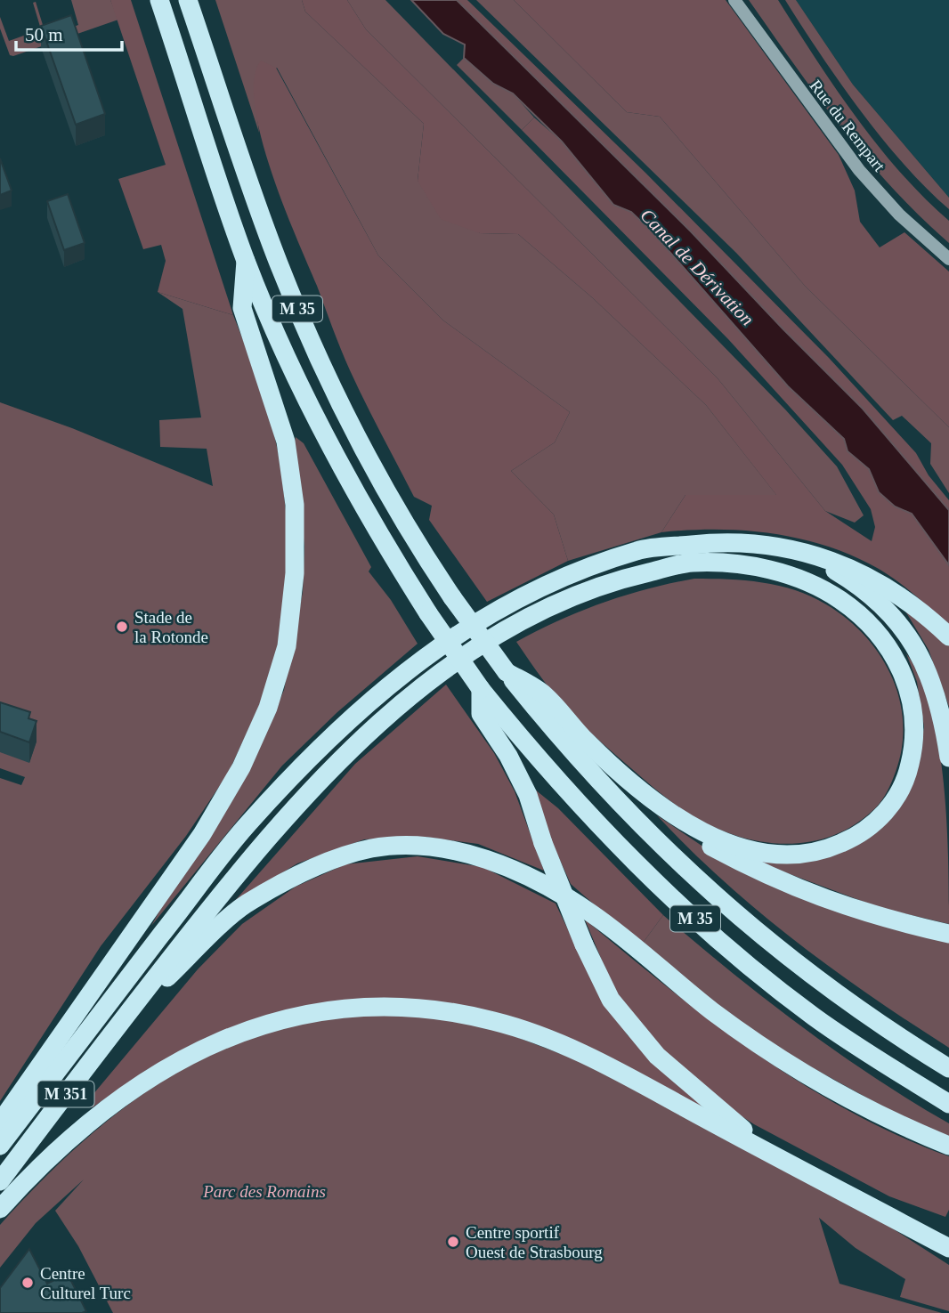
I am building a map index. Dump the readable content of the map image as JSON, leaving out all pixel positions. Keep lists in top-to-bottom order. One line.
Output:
{"streets":{"highway":["M 35","M 351"],"street":["Rue du Rempart"]},"water":["Canal de Dérivation"],"parks":["Parc des Romains"],"places":["Stade de la Rotonde","Centre sportif Ouest de Strasbourg","Centre Culturel Turc"],"scale_bar":"50 m"}
